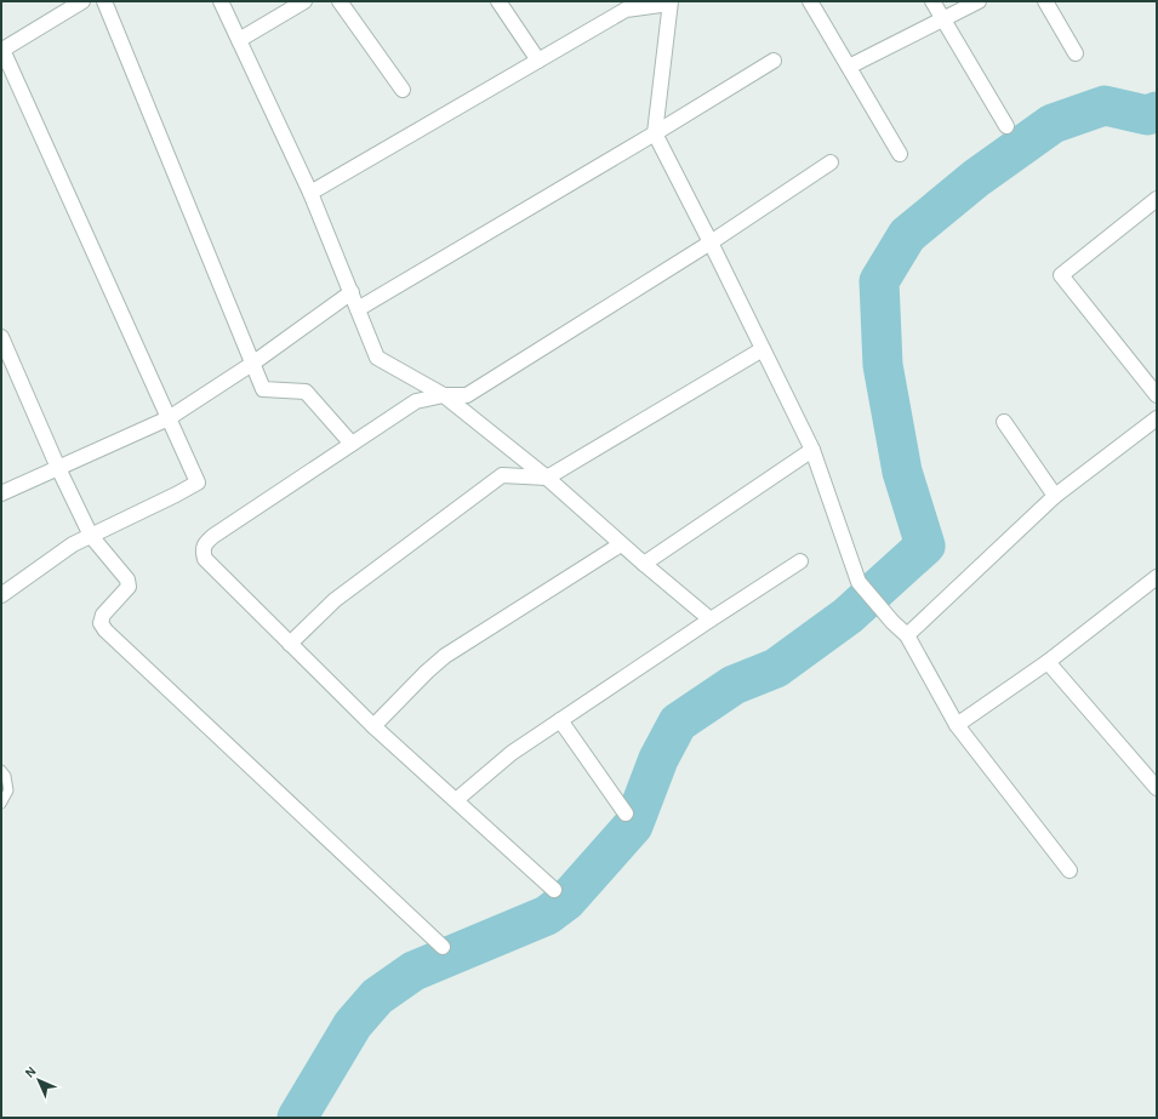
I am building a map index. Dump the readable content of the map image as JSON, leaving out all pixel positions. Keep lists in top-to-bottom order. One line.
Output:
{"north":"top left"}
